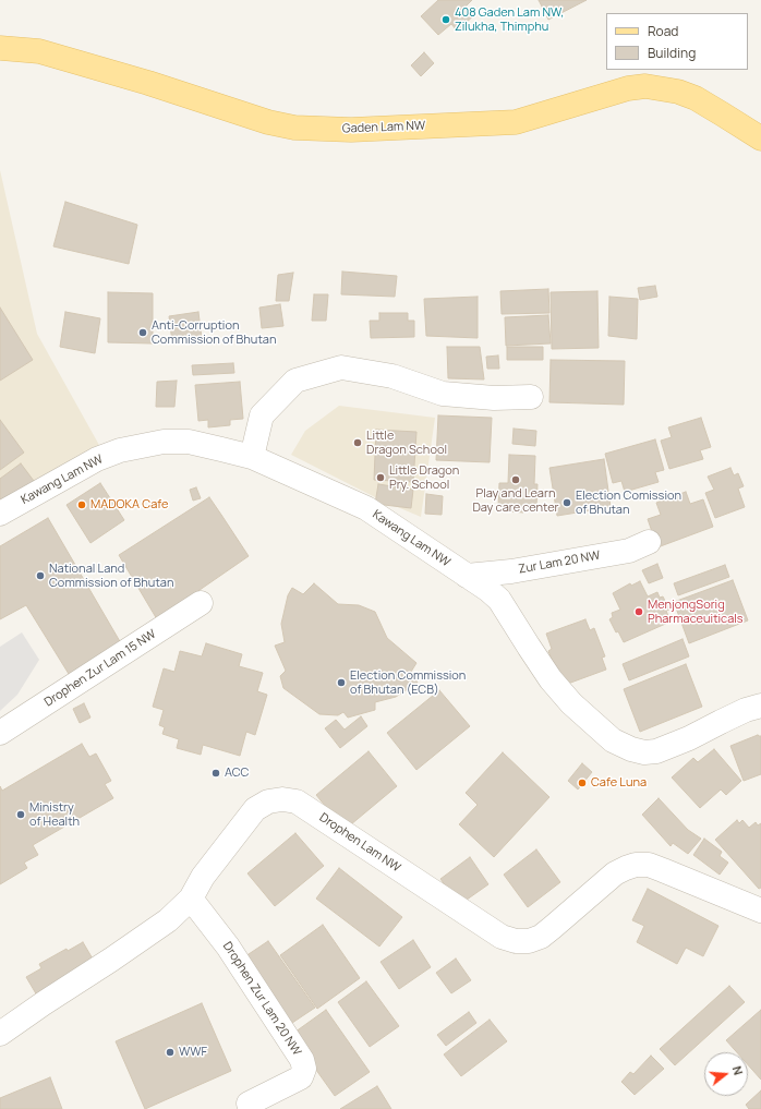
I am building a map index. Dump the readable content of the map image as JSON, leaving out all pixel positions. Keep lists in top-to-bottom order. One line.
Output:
{"streets":{"main road":["Gaden Lam NW"],"street":["Kawang Lam NW","Zur Lam 20 NW","Drophen Zur Lam 15 NW","Drophen Lam NW","Drophen Zur Lam 20 NW"]},"crossings":[["Kawang Lam NW","Zur Lam 20 NW"],["Drophen Lam NW","Drophen Zur Lam 20 NW"]],"places":["408 Gaden Lam NW, Zilukha, Thimphu","Anti-Corruption Commission of Bhutan","Little Dragon School","Little Dragon Pry. School","Play and Learn Day care center","Election Comission of Bhutan","MADOKA Cafe","National Land Commission of Bhutan","MenjongSorig Pharmaceuiticals","Election Commission of Bhutan (ECB)","ACC","Cafe Luna","Ministry of Health","WWF"],"legend":["Road","Building"],"north":"right"}
